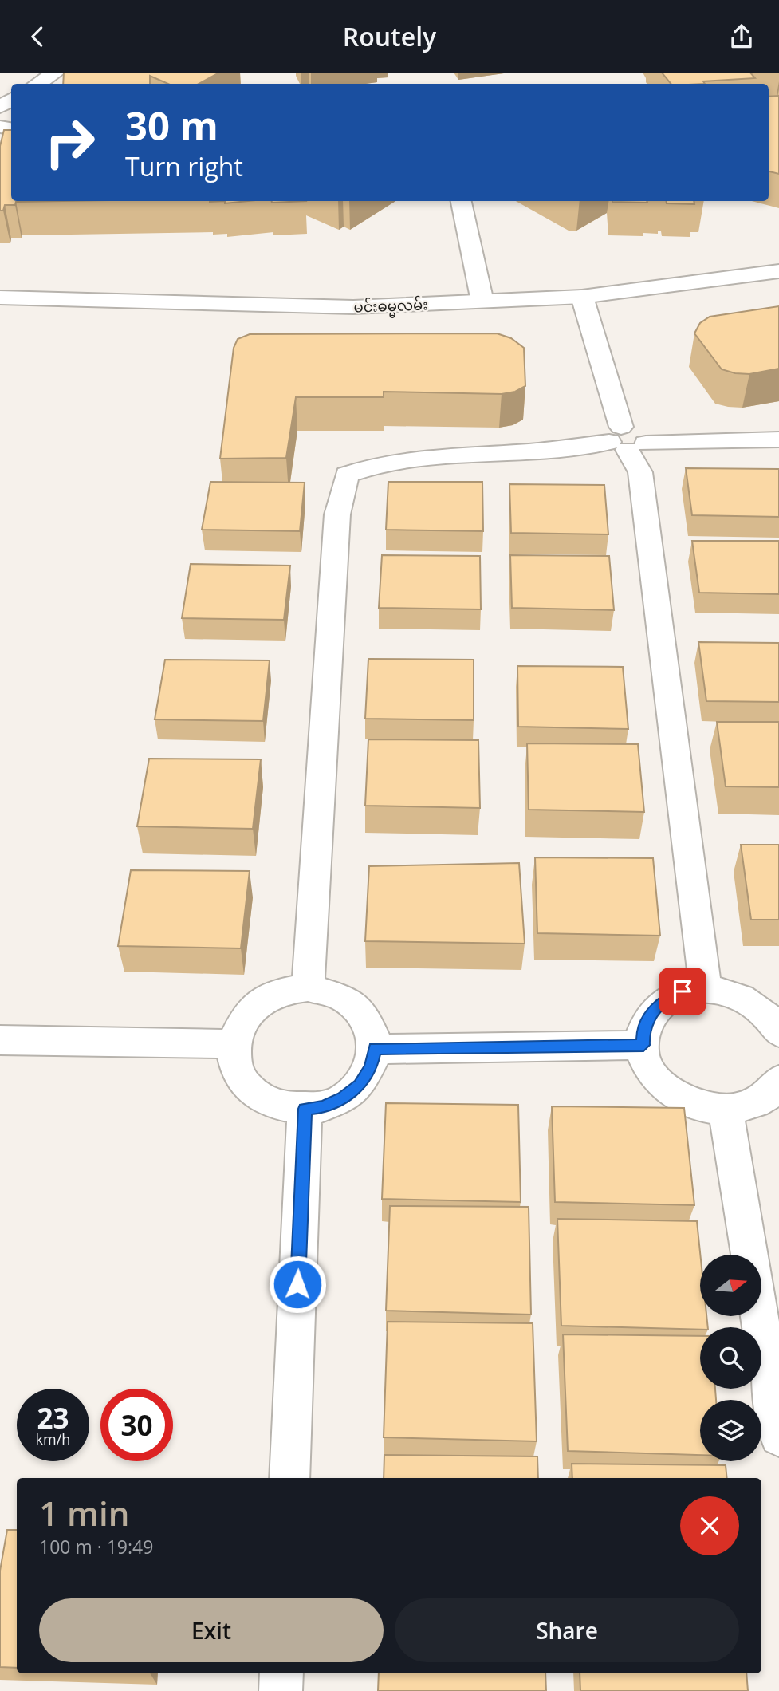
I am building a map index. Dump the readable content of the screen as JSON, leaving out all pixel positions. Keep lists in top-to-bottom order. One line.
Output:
{"streets":{"street":["မင်းဓမ္မလမ်း"]},"north":"right","page":{"header":"Routely","turn":["30 m","Turn right"],"speed":"23 km/h","limit":"30","heading":["1 min","100 m · 19:49"],"buttons":["Exit","Share"]}}
